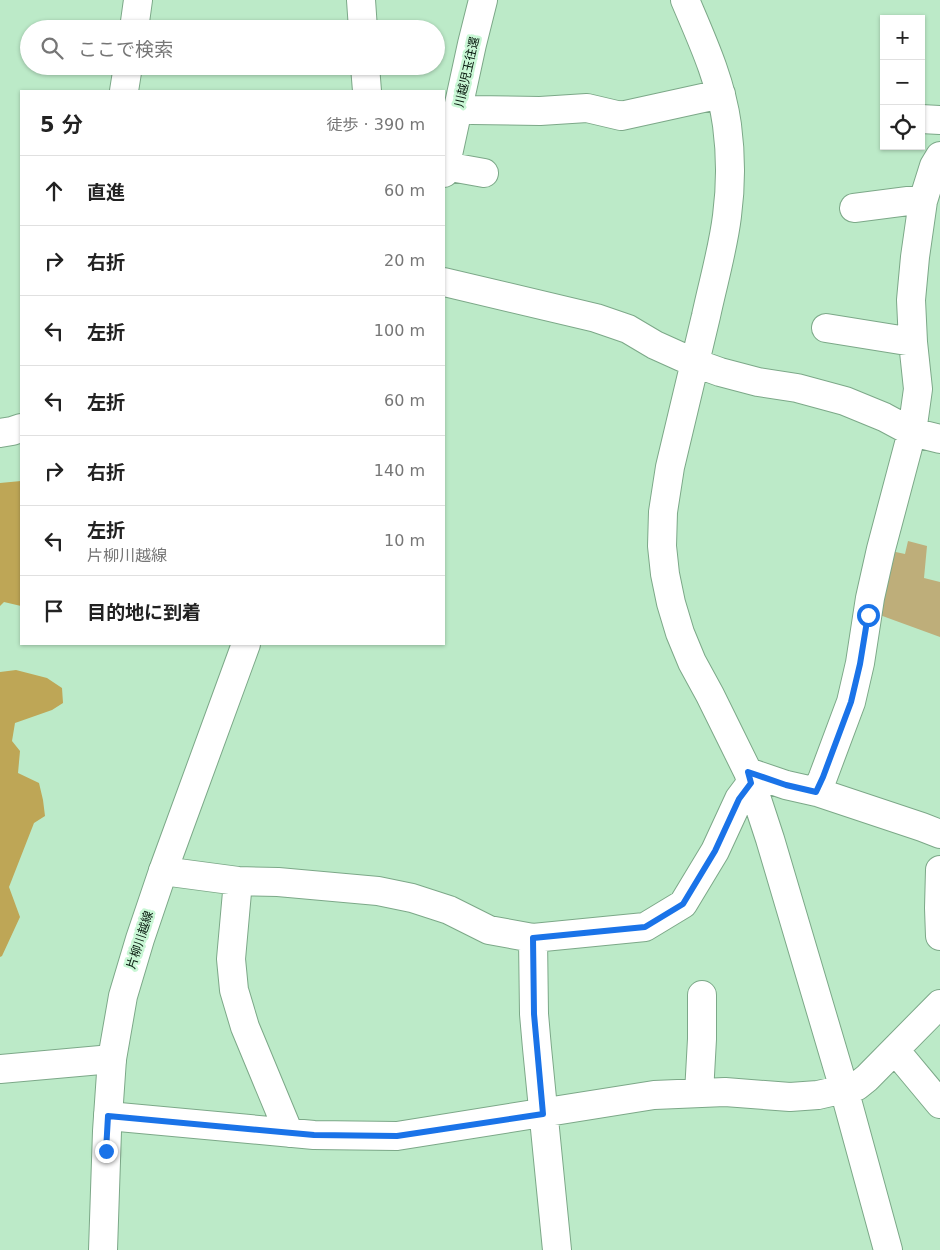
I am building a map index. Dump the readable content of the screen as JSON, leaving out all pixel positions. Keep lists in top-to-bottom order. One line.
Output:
{"streets":{"street":["川越児玉往還","片柳川越線"]},"page":{"map_buttons":["+","−"],"search":"ここで検索","heading":["5 分","徒歩 · 390 m"],"list":[["直進","60 m"],["右折","20 m"],["左折","100 m"],["左折","60 m"],["右折","140 m"],["左折","片柳川越線","10 m"],"目的地に到着"]}}
